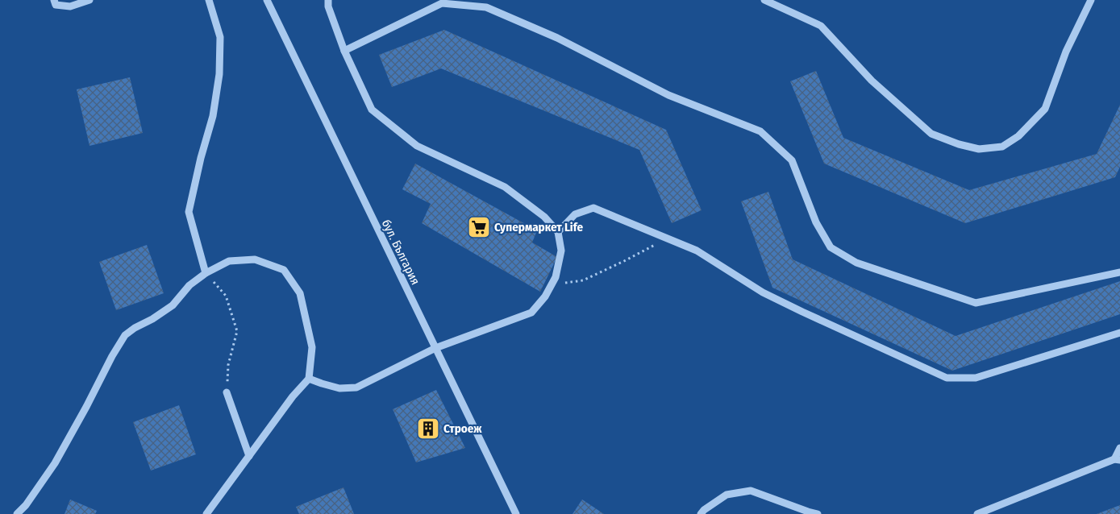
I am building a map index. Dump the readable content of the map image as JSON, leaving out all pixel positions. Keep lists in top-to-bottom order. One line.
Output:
{"streets":{"street":["бул. България"]},"places":{"supermarket":["Супермаркет Life"],"building":["Строеж"]}}
